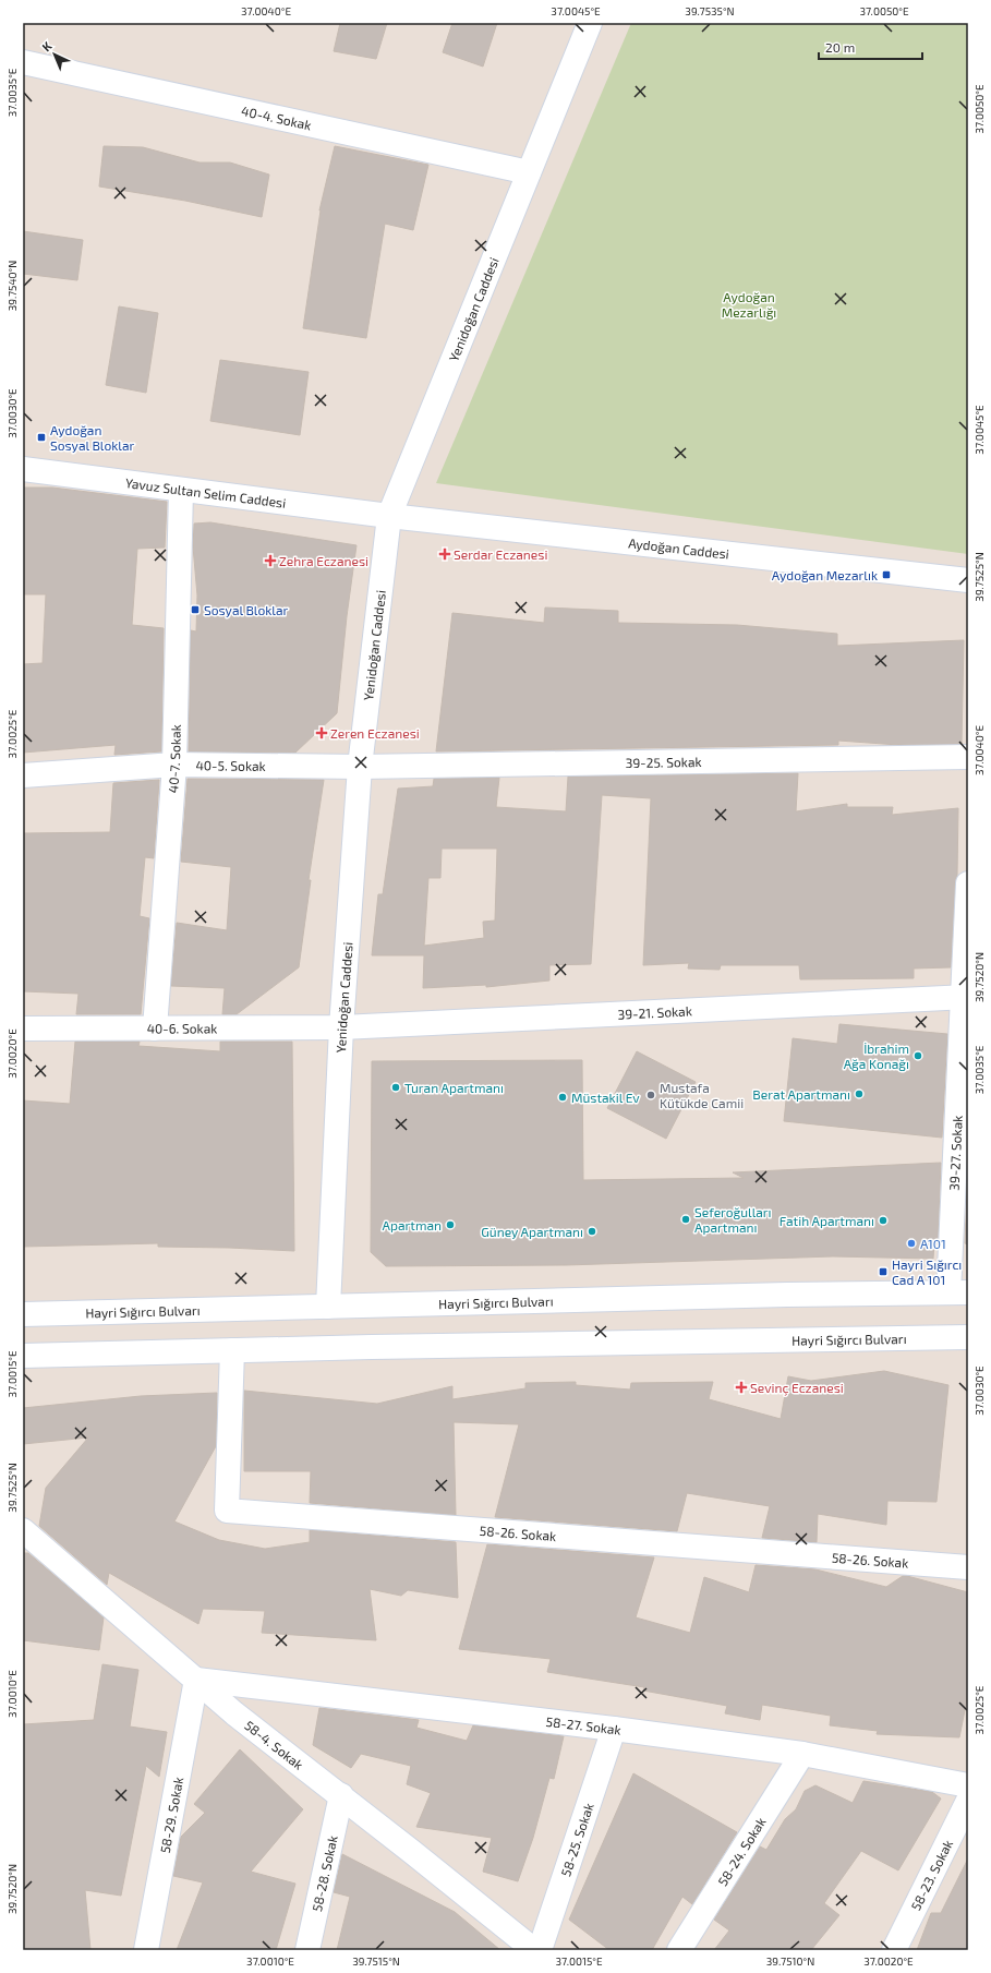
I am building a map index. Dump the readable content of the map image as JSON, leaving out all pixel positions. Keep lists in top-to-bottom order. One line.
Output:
{"streets":{"street":["40-4. Sokak","Yenidoğan Caddesi","Yavuz Sultan Selim Caddesi","Aydoğan Caddesi","40-7. Sokak","39-25. Sokak","40-5. Sokak","39-21. Sokak","40-6. Sokak","39-27. Sokak","Hayri Sığırcı Bulvarı","58-26. Sokak","58-27. Sokak","58-4. Sokak","58-29. Sokak","58-25. Sokak","58-24. Sokak","58-28. Sokak","58-23. Sokak"]},"crossings":[["40-4. Sokak","Yenidoğan Caddesi"],["Yenidoğan Caddesi","Yavuz Sultan Selim Caddesi"],["Yenidoğan Caddesi","Aydoğan Caddesi"],["Yenidoğan Caddesi","39-25. Sokak"],["Yenidoğan Caddesi","40-5. Sokak"],["Yenidoğan Caddesi","39-21. Sokak"],["Yenidoğan Caddesi","40-6. Sokak"],["Yenidoğan Caddesi","Hayri Sığırcı Bulvarı"],["Yavuz Sultan Selim Caddesi","Aydoğan Caddesi"],["Yavuz Sultan Selim Caddesi","40-7. Sokak"],["40-7. Sokak","40-5. Sokak"],["40-7. Sokak","40-6. Sokak"],["39-25. Sokak","40-5. Sokak"],["39-21. Sokak","40-6. Sokak"],["39-21. Sokak","39-27. Sokak"],["39-27. Sokak","Hayri Sığırcı Bulvarı"],["Hayri Sığırcı Bulvarı","58-26. Sokak"],["58-27. Sokak","58-4. Sokak"],["58-27. Sokak","58-29. Sokak"],["58-27. Sokak","58-25. Sokak"],["58-27. Sokak","58-24. Sokak"],["58-4. Sokak","58-29. Sokak"],["58-4. Sokak","58-28. Sokak"]],"parks":["Aydoğan Mezarlığı"],"places":{"transit":["Aydoğan Sosyal Bloklar","Aydoğan Mezarlık","Sosyal Bloklar","Hayri Sığırcı Cad A 101"],"health":["Serdar Eczanesi","Zehra Eczanesi","Zeren Eczanesi","Sevinç Eczanesi"],"other":["İbrahim Ağa Konağı","Turan Apartmanı","Berat Apartmanı","Mustafa Kütükde Camii","Müstakil Ev","Seferoğulları Apartmanı","Fatih Apartmanı","Apartman","Güney Apartmanı","A101"]},"scale_bar":"20 m","north":"top left","coordinates":["37.0040°E","37.0045°E","39.7535°N","37.0050°E","37.0035°E","39.7540°N","37.0030°E","39.7525°N","37.0025°E","39.7520°N","37.0020°E","37.0015°E","37.0010°E","39.7515°N","39.7510°N"]}
